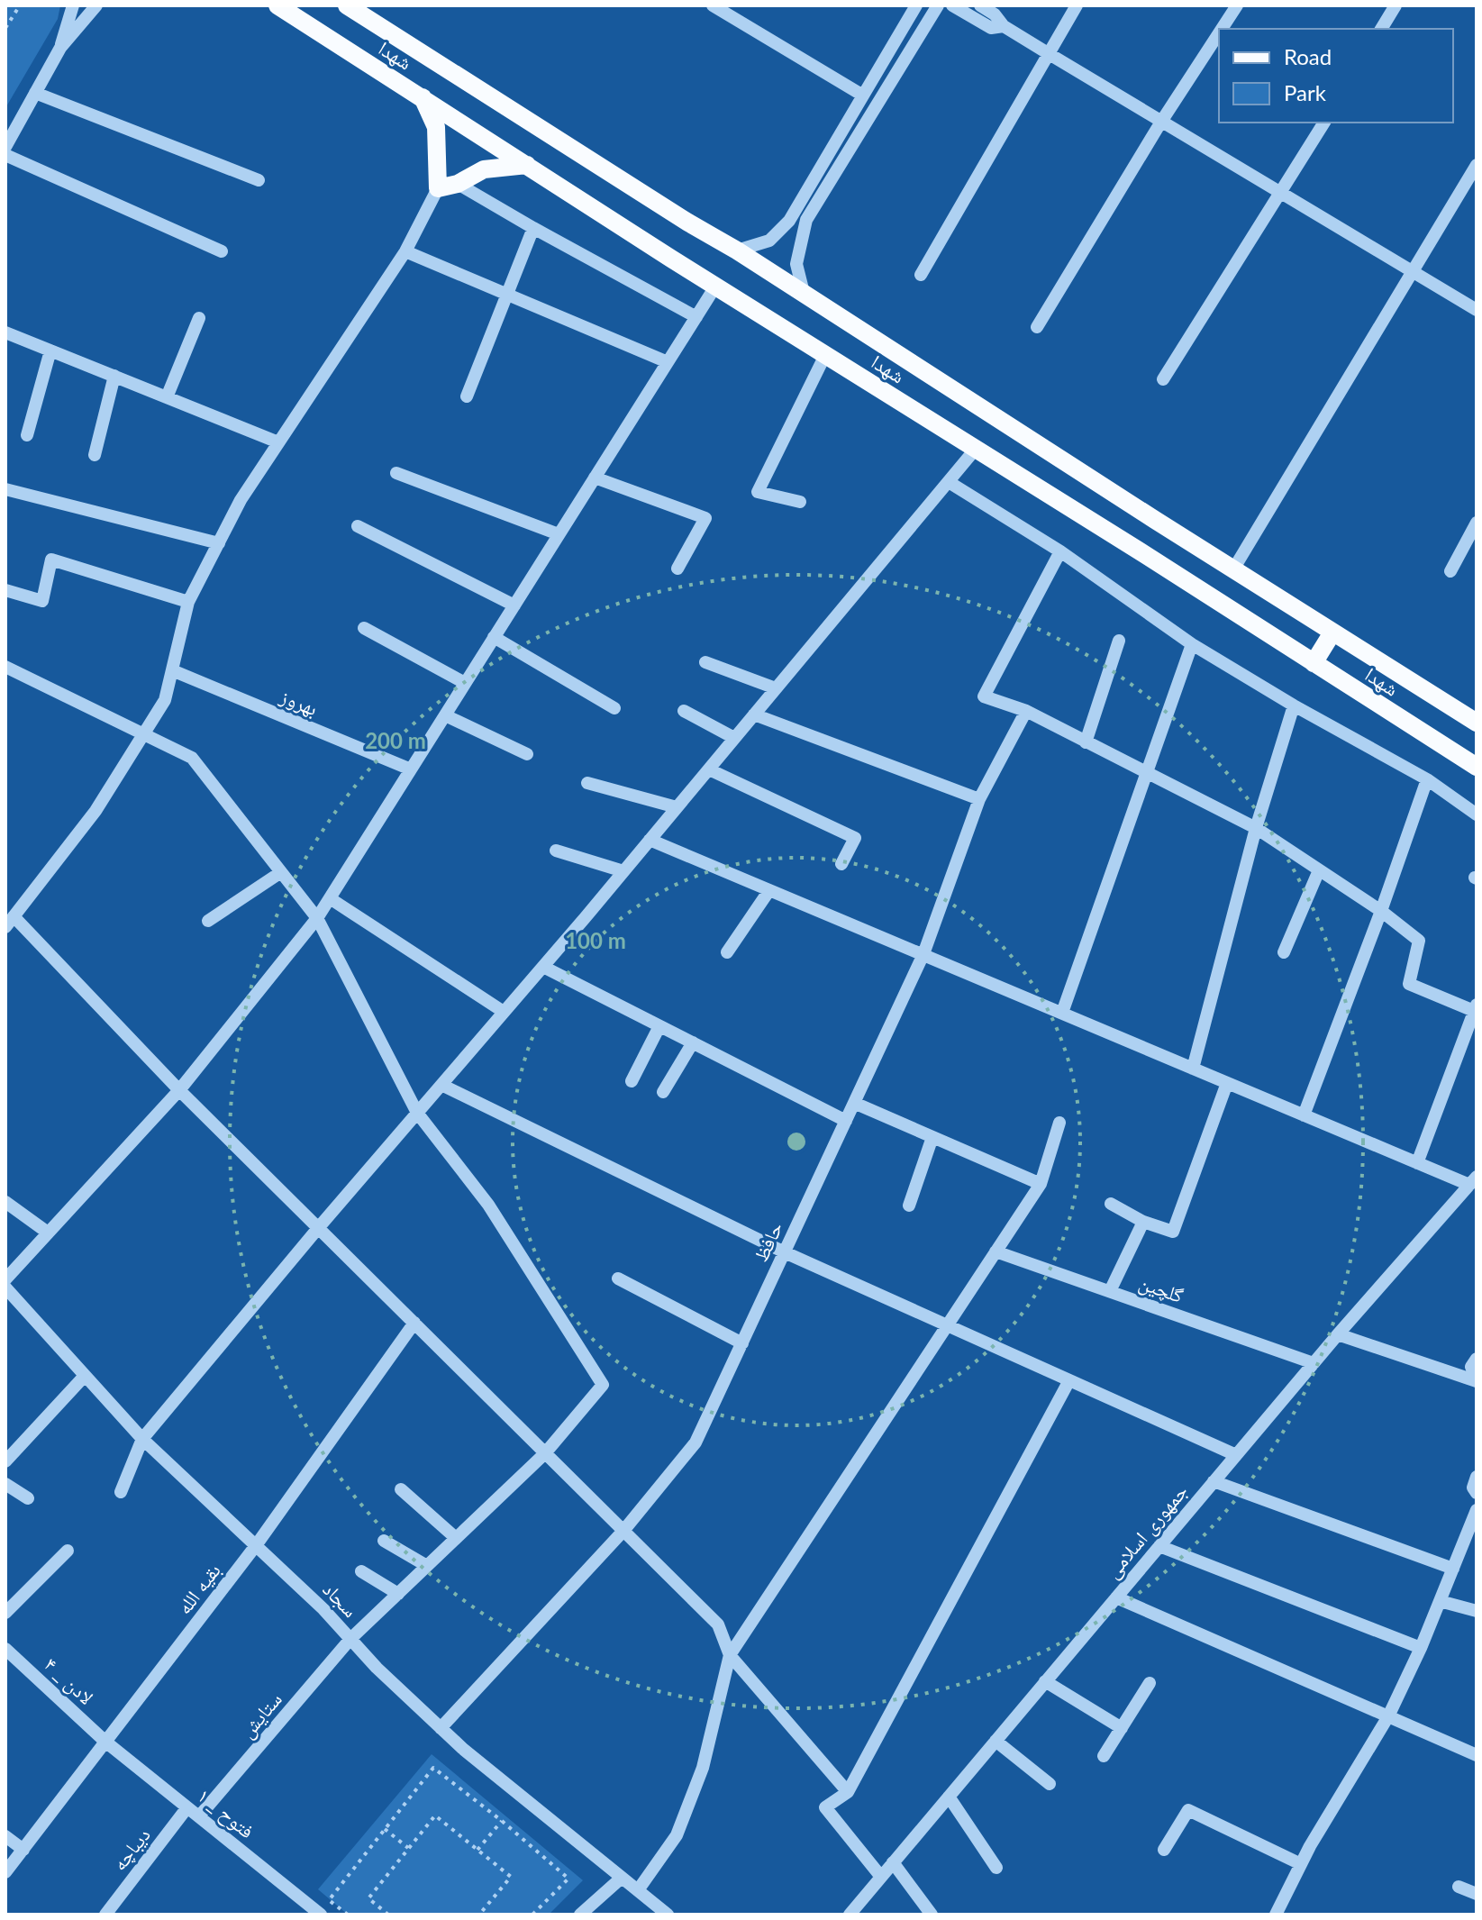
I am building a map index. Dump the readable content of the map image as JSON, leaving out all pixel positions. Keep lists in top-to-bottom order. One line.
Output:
{"streets":{"main road":["شهدا"],"street":["بهروز","حافظ","گلچین","جمهوری اسلامی","بقیه الله","سجاد","لادن _ ۴","ستایش","فتوح _ ۱","دیباچه"]},"crossings":[["حافظ","سجاد"],["گلچین","جمهوری اسلامی"],["بقیه الله","سجاد"],["بقیه الله","لادن _ ۴"],["بقیه الله","فتوح _ ۱"],["سجاد","ستایش"],["لادن _ ۴","فتوح _ ۱"],["ستایش","فتوح _ ۱"],["فتوح _ ۱","دیباچه"]],"legend":["Road","Park"],"rings":["200 m","100 m"]}
